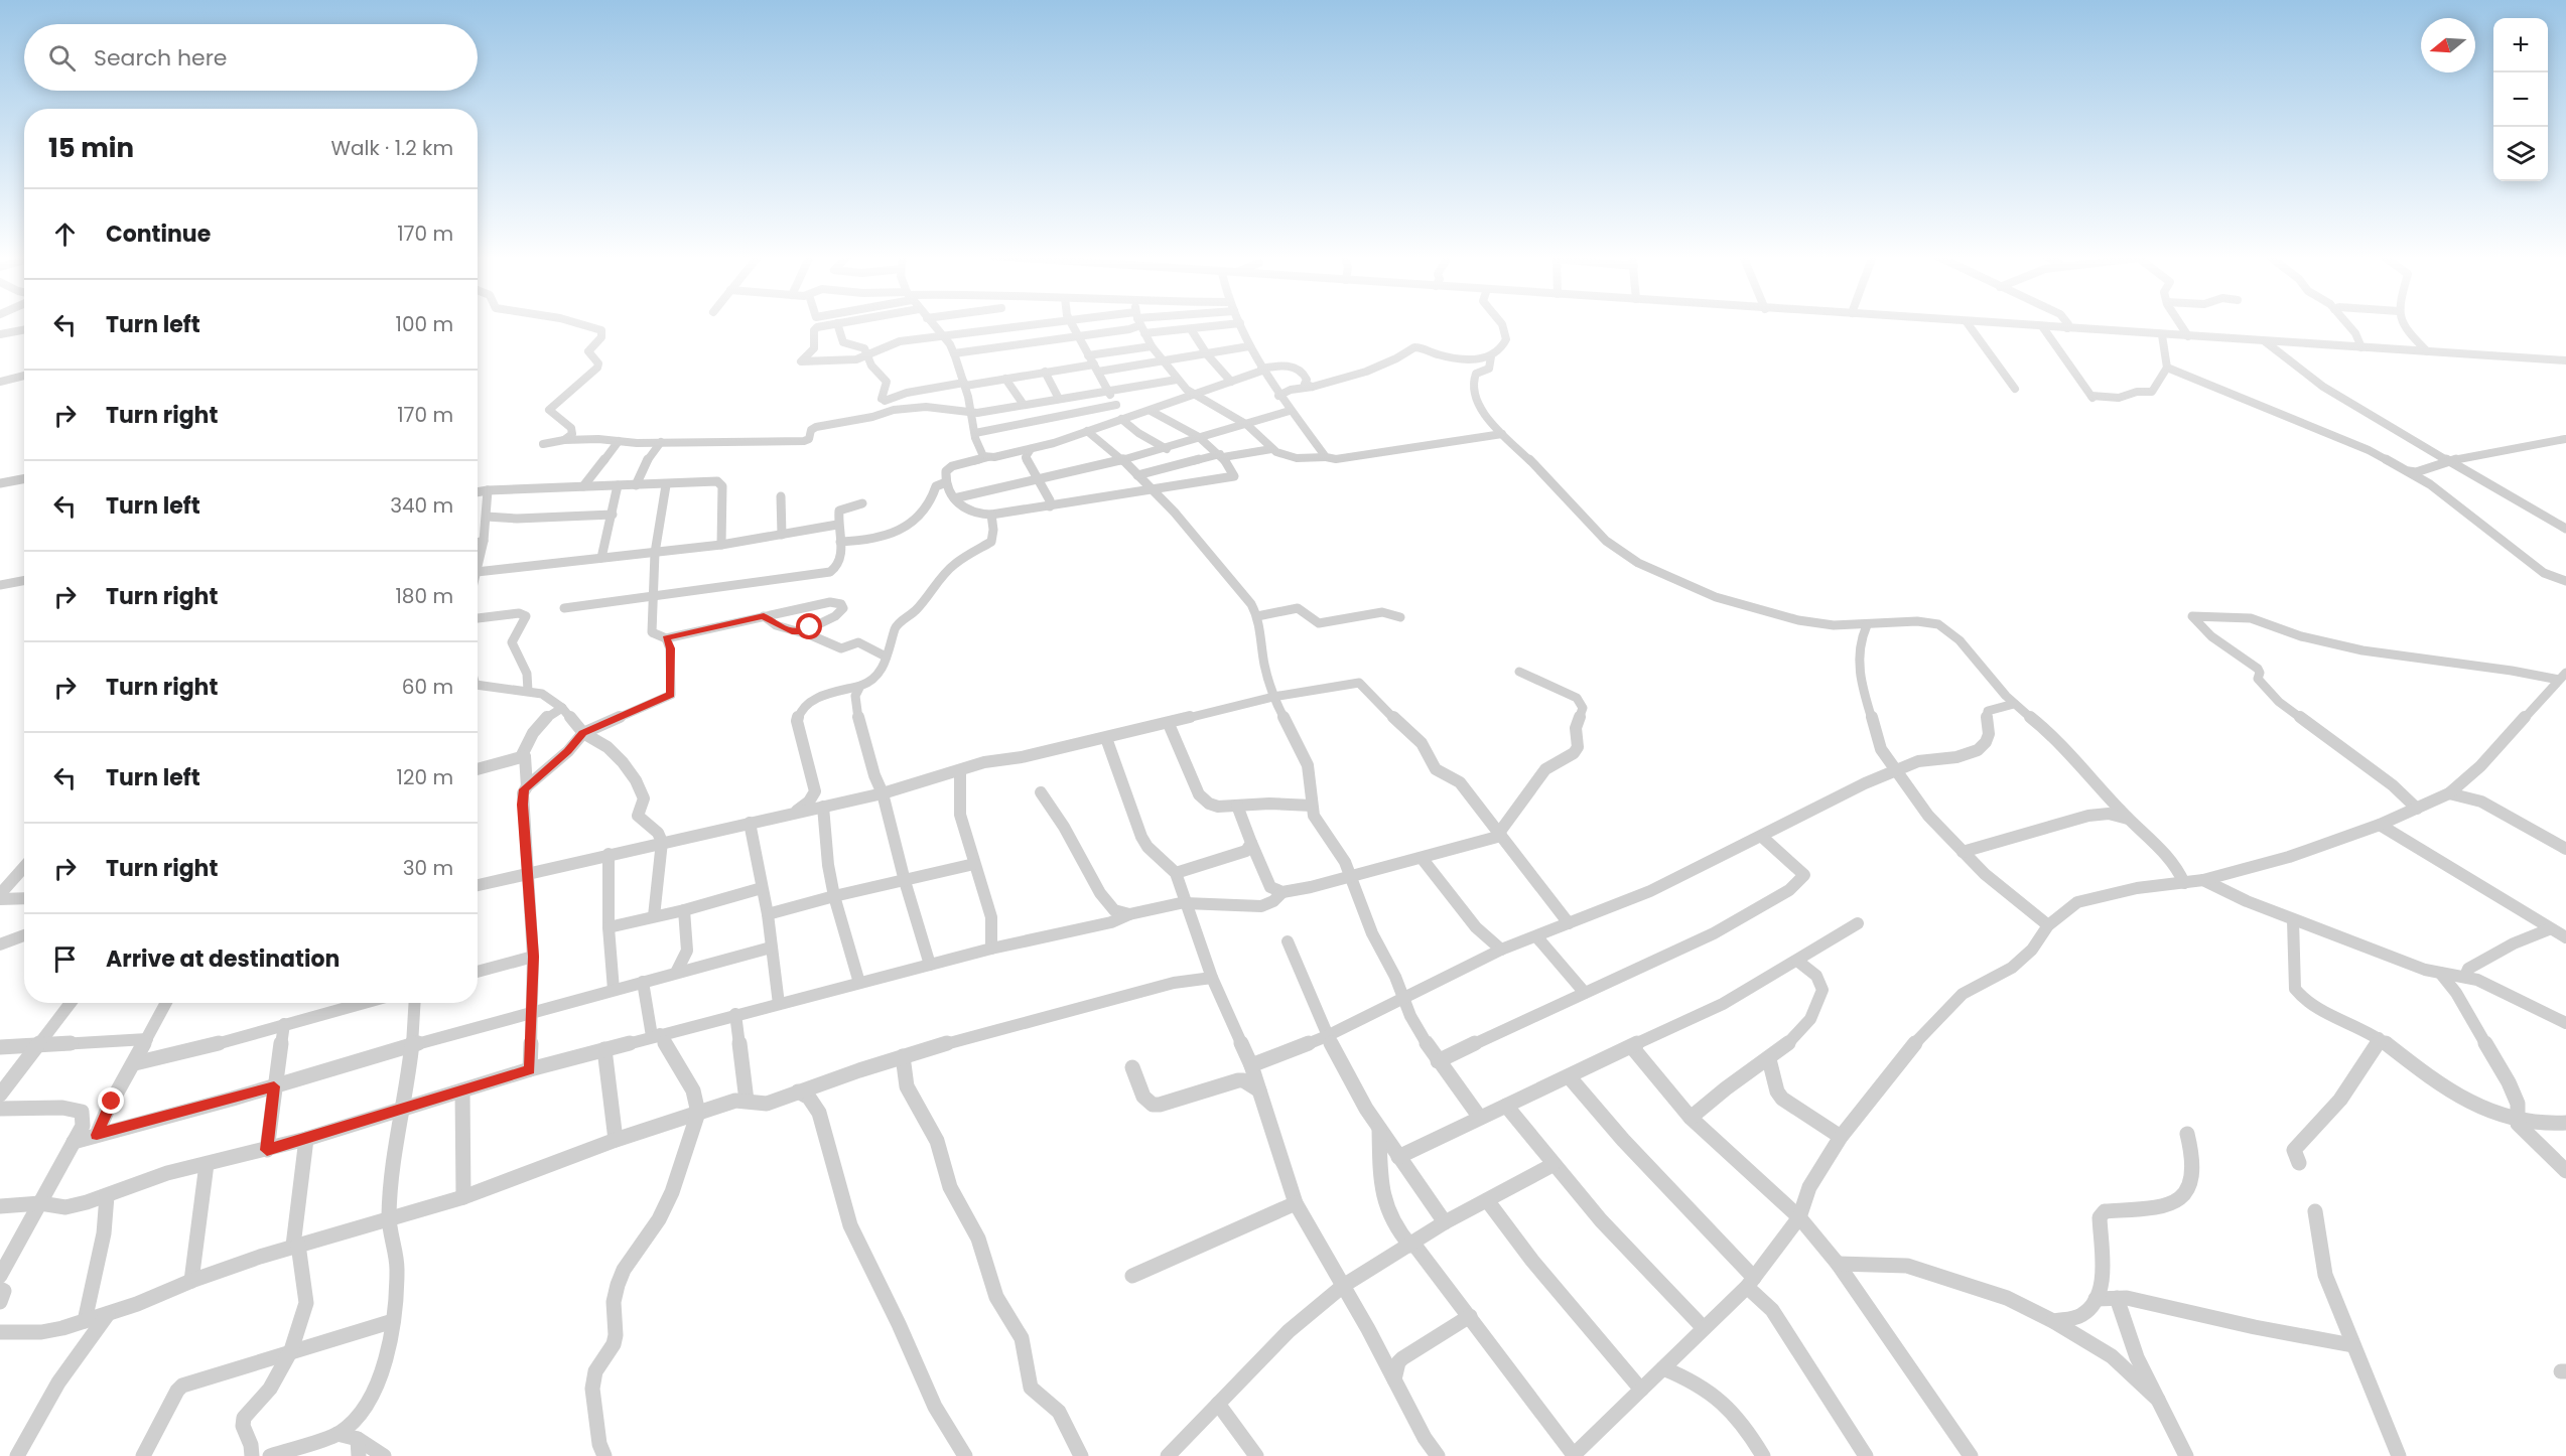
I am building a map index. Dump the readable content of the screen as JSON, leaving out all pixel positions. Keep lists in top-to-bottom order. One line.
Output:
{"north":"left","page":{"map_buttons":["+","−"],"search":"Search here","heading":["15 min","Walk · 1.2 km"],"list":[["Continue","170 m"],["Turn left","100 m"],["Turn right","170 m"],["Turn left","340 m"],["Turn right","180 m"],["Turn right","60 m"],["Turn left","120 m"],["Turn right","30 m"],"Arrive at destination"]}}
